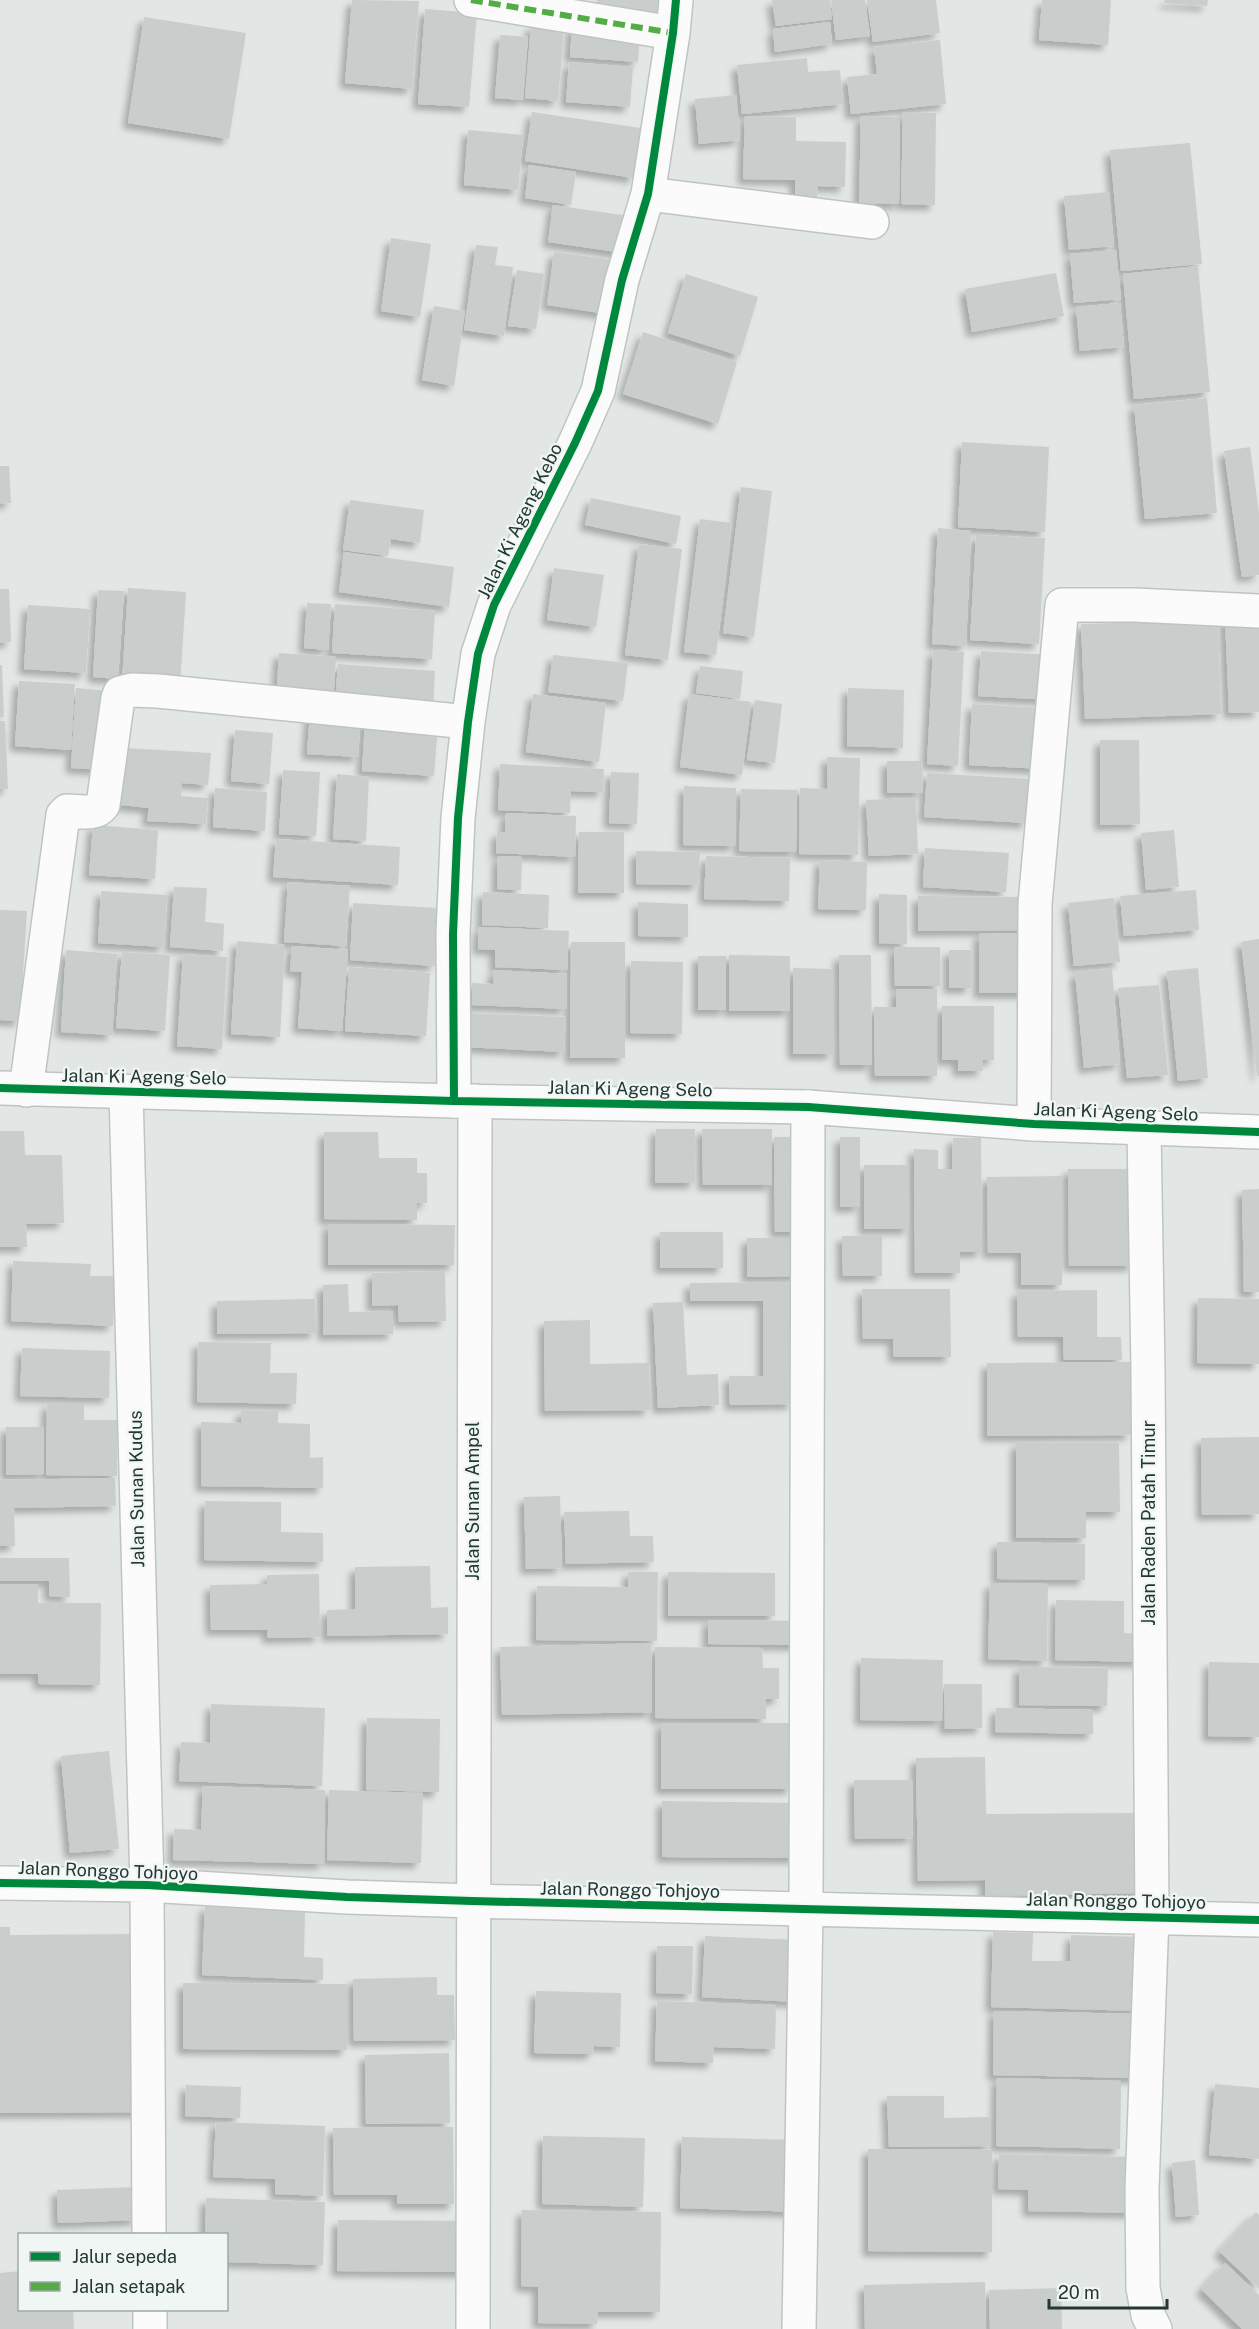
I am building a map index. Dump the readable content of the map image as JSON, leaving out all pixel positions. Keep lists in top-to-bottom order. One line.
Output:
{"streets":{"street":["Jalan Ki Ageng Kebo","Jalan Ki Ageng Selo","Jalan Sunan Kudus","Jalan Sunan Ampel","Jalan Raden Patah Timur","Jalan Ronggo Tohjoyo"]},"crossings":[["Jalan Ki Ageng Kebo","Jalan Ki Ageng Selo"],["Jalan Ki Ageng Kebo","Jalan Sunan Ampel"],["Jalan Ki Ageng Selo","Jalan Sunan Kudus"],["Jalan Ki Ageng Selo","Jalan Sunan Ampel"],["Jalan Ki Ageng Selo","Jalan Raden Patah Timur"],["Jalan Sunan Kudus","Jalan Ronggo Tohjoyo"],["Jalan Sunan Ampel","Jalan Ronggo Tohjoyo"],["Jalan Raden Patah Timur","Jalan Ronggo Tohjoyo"]],"legend":["Jalur sepeda","Jalan setapak"],"scale_bar":"20 m"}
